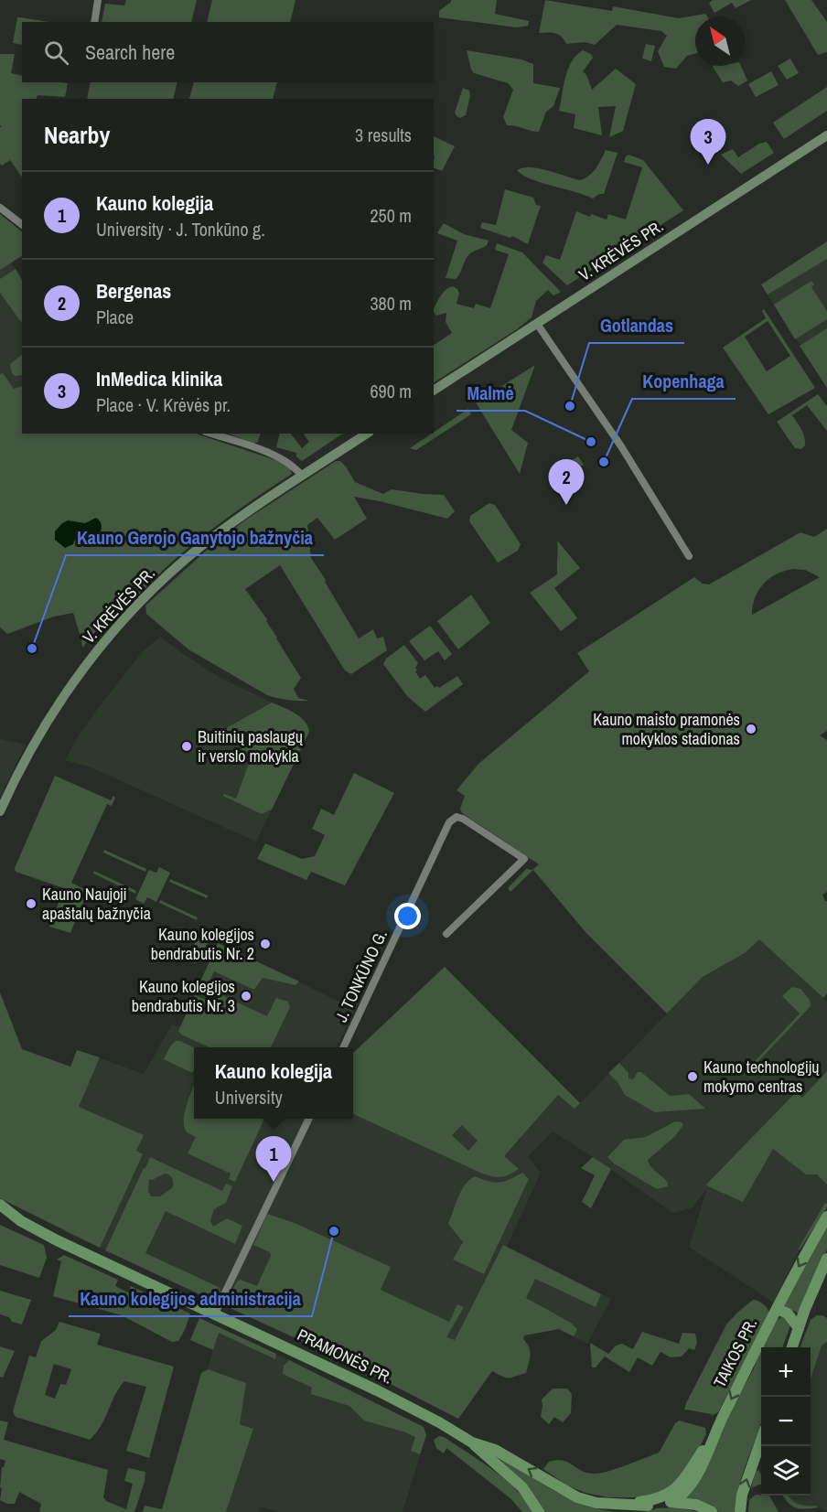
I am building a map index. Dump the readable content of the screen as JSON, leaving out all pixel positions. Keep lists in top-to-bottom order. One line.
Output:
{"streets":{"main road":["V. KRĖVĖS PR.","TAIKOS PR.","PRAMONĖS PR."],"street":["J. TONKŪNO G."]},"places":["Gotlandas","Malmė","Kopenhaga","Kauno Gerojo Ganytojo bažnyčia","Kauno maisto pramonės mokyklos stadionas","Buitinių paslaugų ir verslo mokykla","Kauno Naujoji apaštalų bažnyčia","Kauno kolegijos bendrabutis Nr. 2","Kauno kolegijos bendrabutis Nr. 3","Kauno technologijų mokymo centras","Kauno kolegijos administracija"],"north":"top left","page":{"search":"Search here","heading":["Nearby","3 results"],"pins":["3","2","1"],"list":[{"mark":"1","name":"Kauno kolegija","note":"University · J. Tonkūno g.","value":"250 m"},{"mark":"2","name":"Bergenas","note":"Place","value":"380 m"},{"mark":"3","name":"InMedica klinika","note":"Place · V. Krėvės pr.","value":"690 m"}],"popup":["Kauno kolegija","University"],"map_buttons":["+","−"]}}
